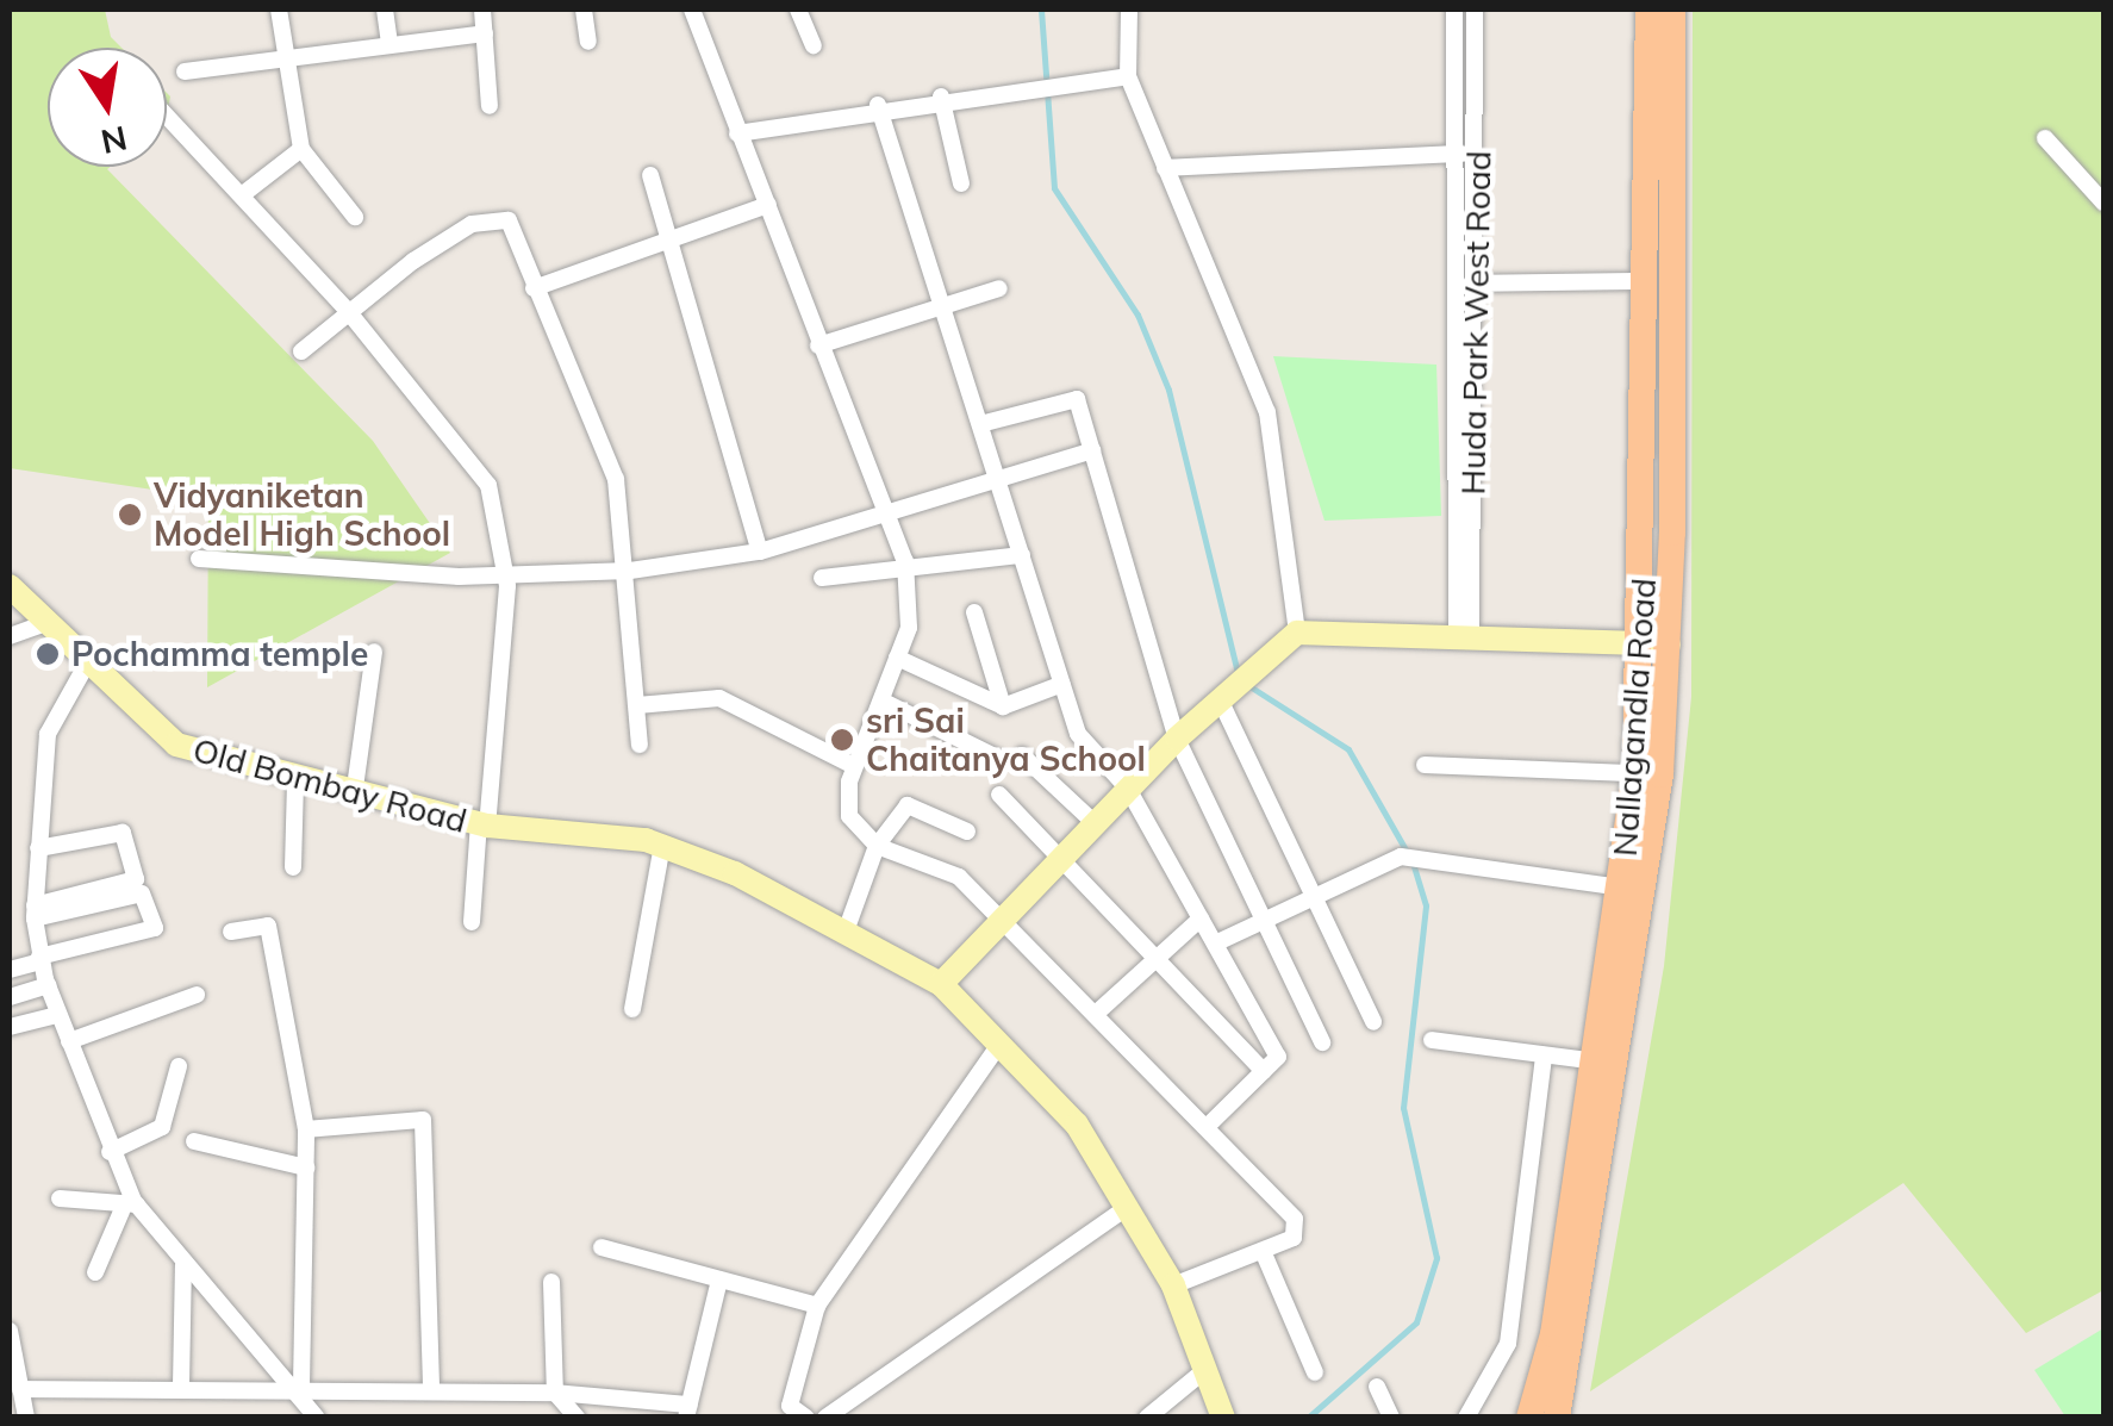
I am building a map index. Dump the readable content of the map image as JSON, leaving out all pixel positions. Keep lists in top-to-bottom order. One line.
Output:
{"streets":{"main road":["Nallagandla Road","Old Bombay Road"],"street":["Huda Park West Road"]},"places":["Vidyaniketan Model High School","Pochamma temple","sri Sai Chaitanya School"],"north":"bottom"}
